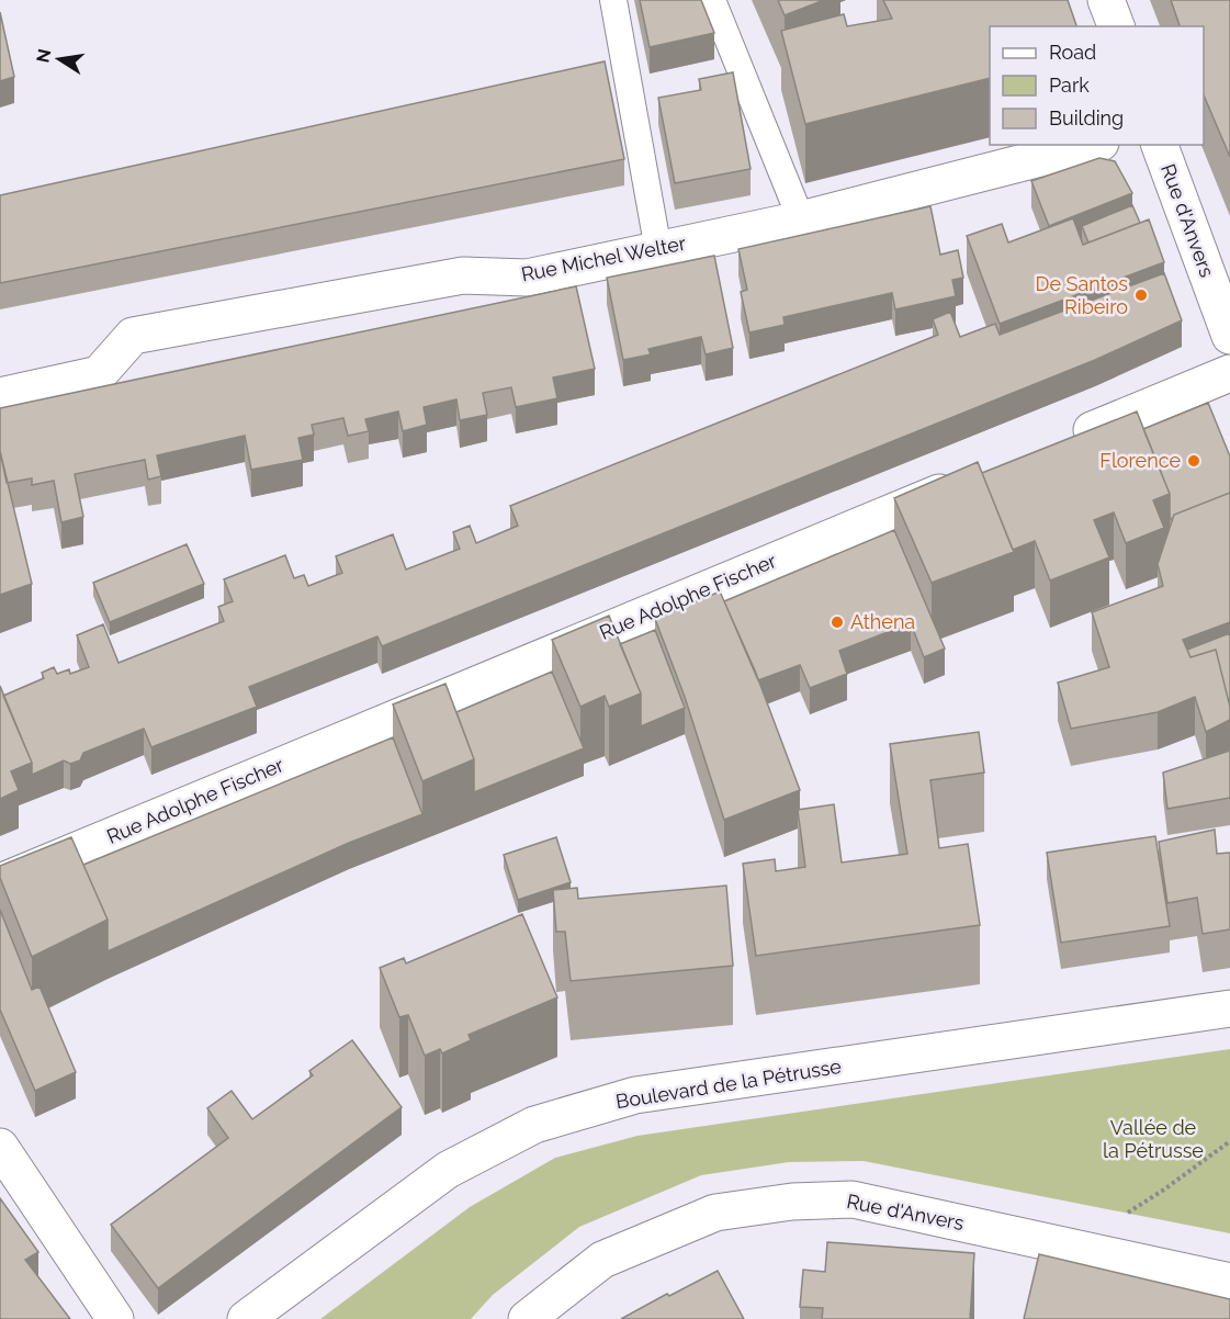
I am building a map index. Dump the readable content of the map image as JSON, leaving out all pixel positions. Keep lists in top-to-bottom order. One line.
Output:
{"streets":{"street":["Rue d'Anvers","Rue Michel Welter","Rue Adolphe Fischer","Boulevard de la Pétrusse"]},"parks":["Vallée de la Pétrusse"],"places":["De Santos Ribeiro","Florence","Athena"],"legend":["Road","Park","Building"],"north":"left"}
